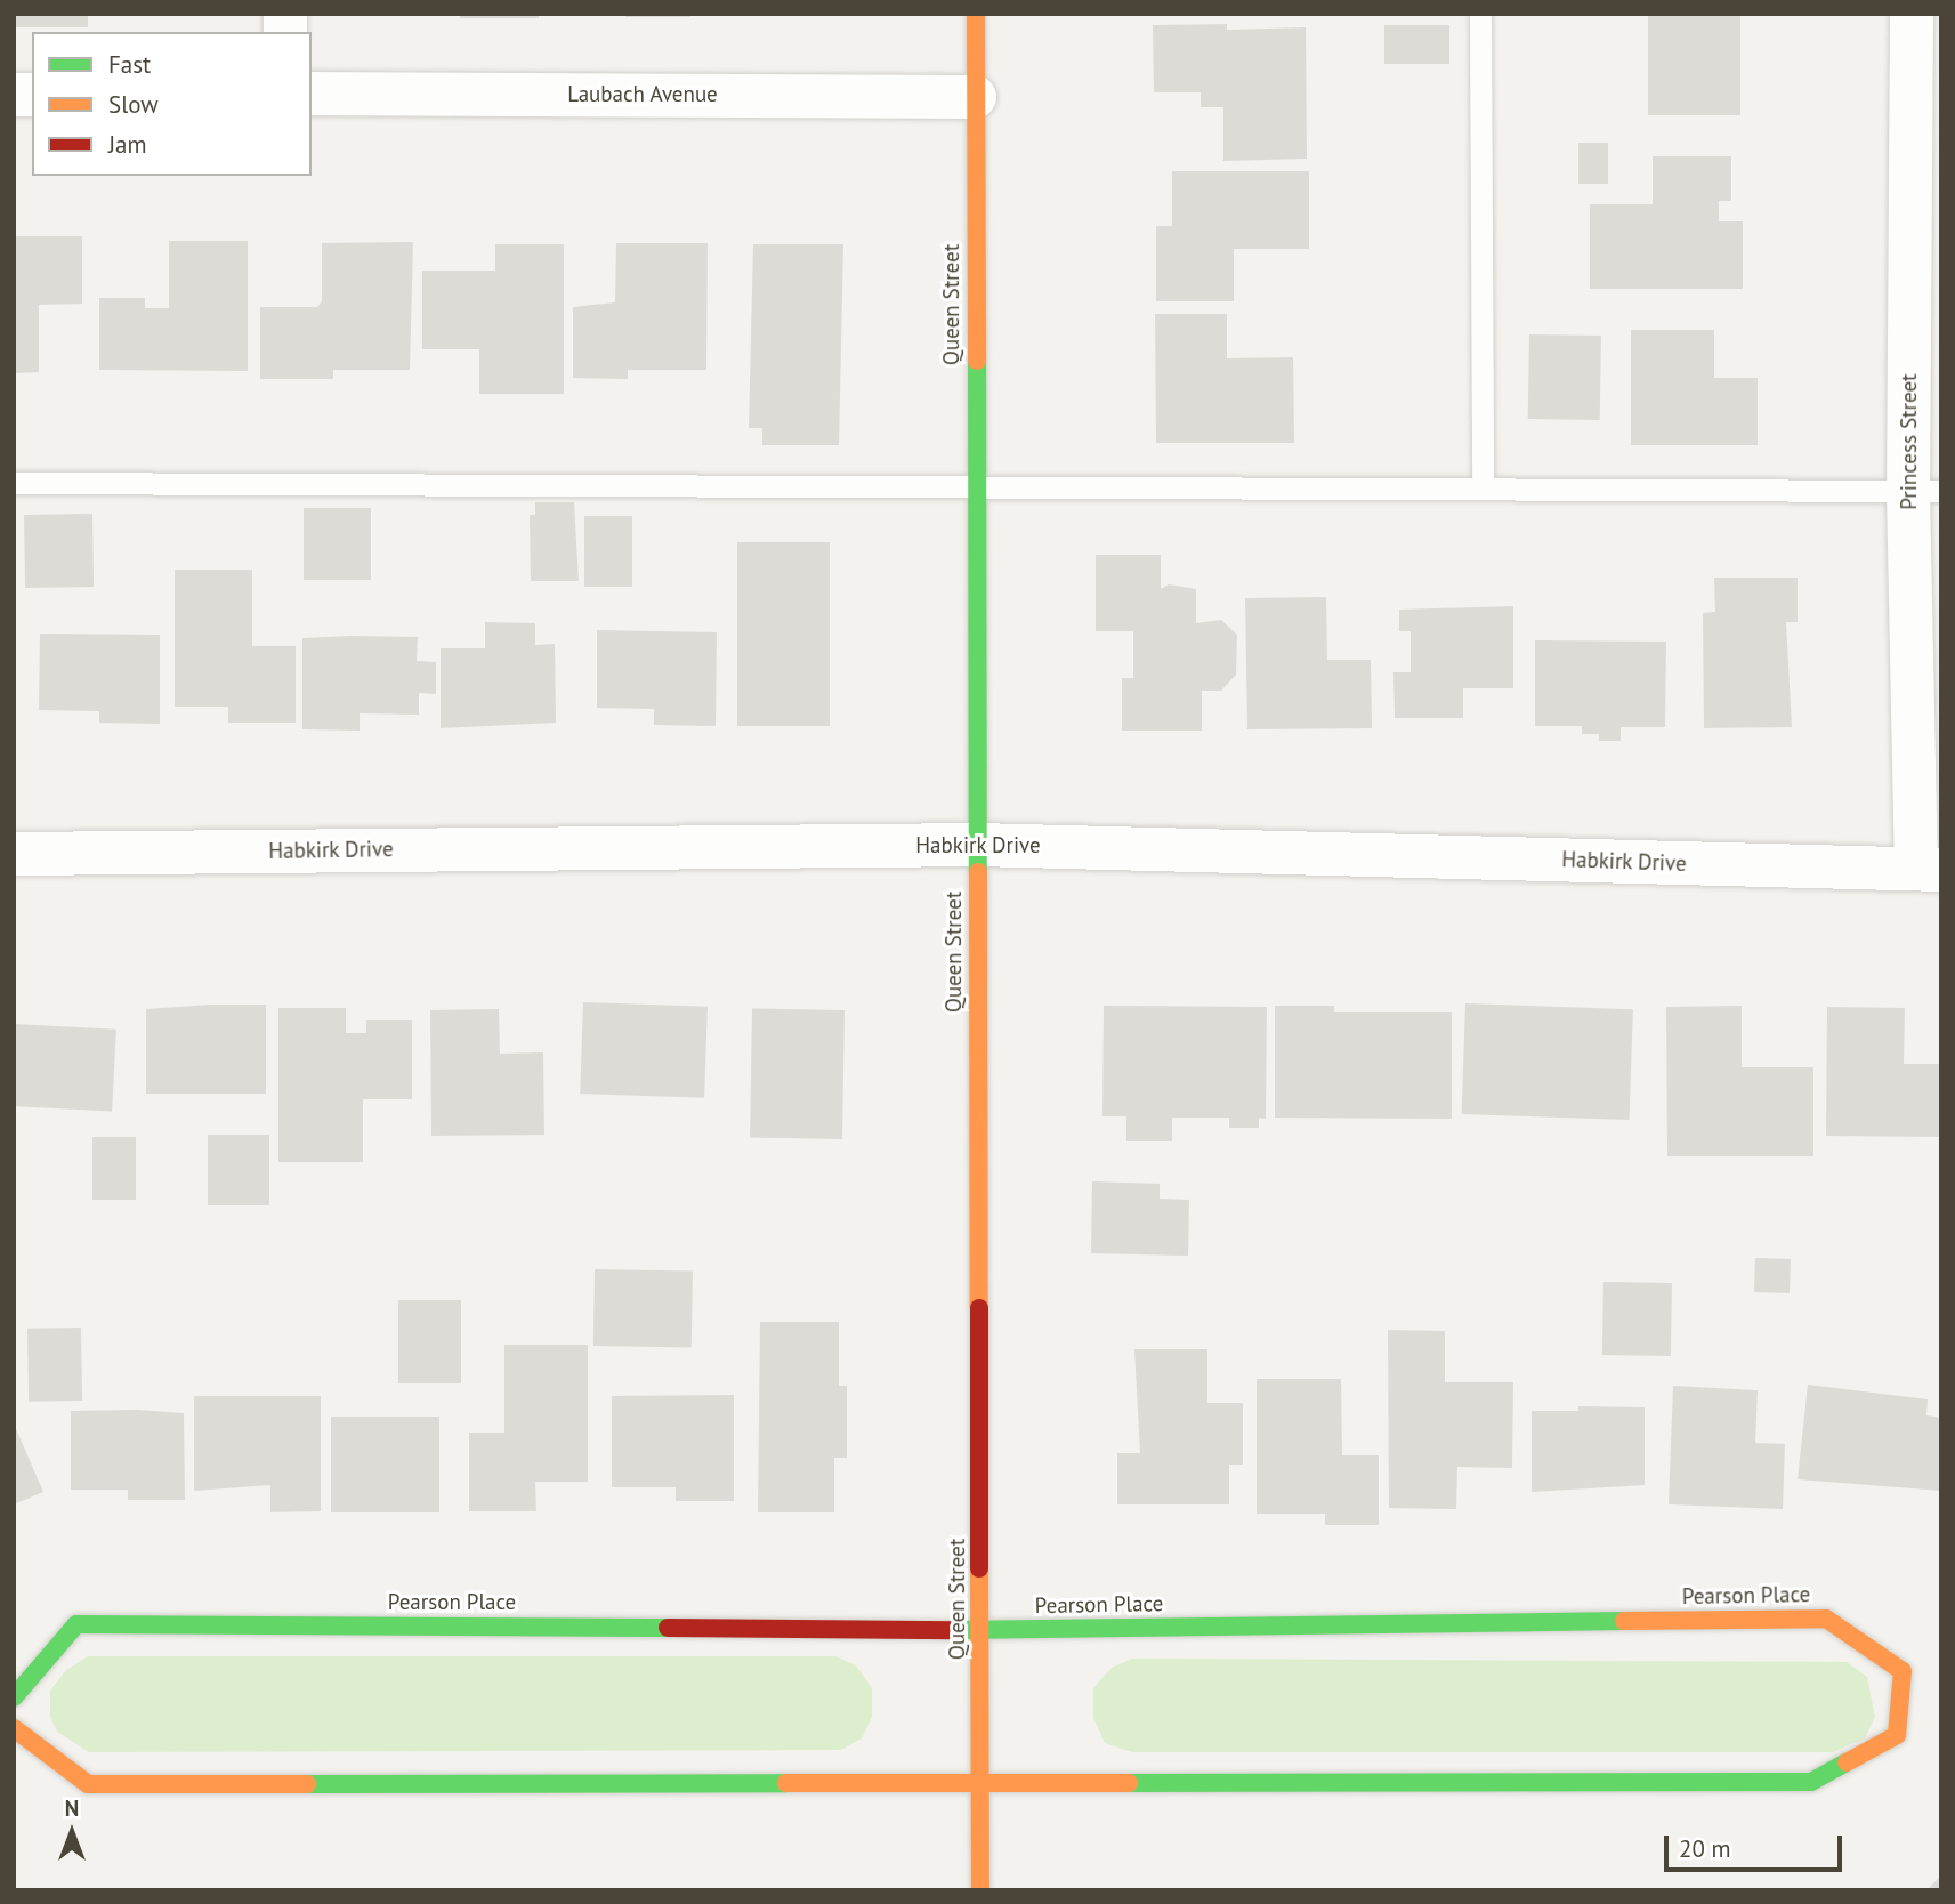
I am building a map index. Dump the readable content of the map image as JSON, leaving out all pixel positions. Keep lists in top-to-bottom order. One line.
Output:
{"streets":{"street":["Laubach Avenue","Queen Street","Princess Street","Habkirk Drive","Pearson Place"]},"crossings":[["Laubach Avenue","Queen Street"],["Queen Street","Habkirk Drive"],["Queen Street","Pearson Place"],["Princess Street","Habkirk Drive"]],"legend":["Fast","Slow","Jam"],"scale_bar":"20 m","north":"top"}
